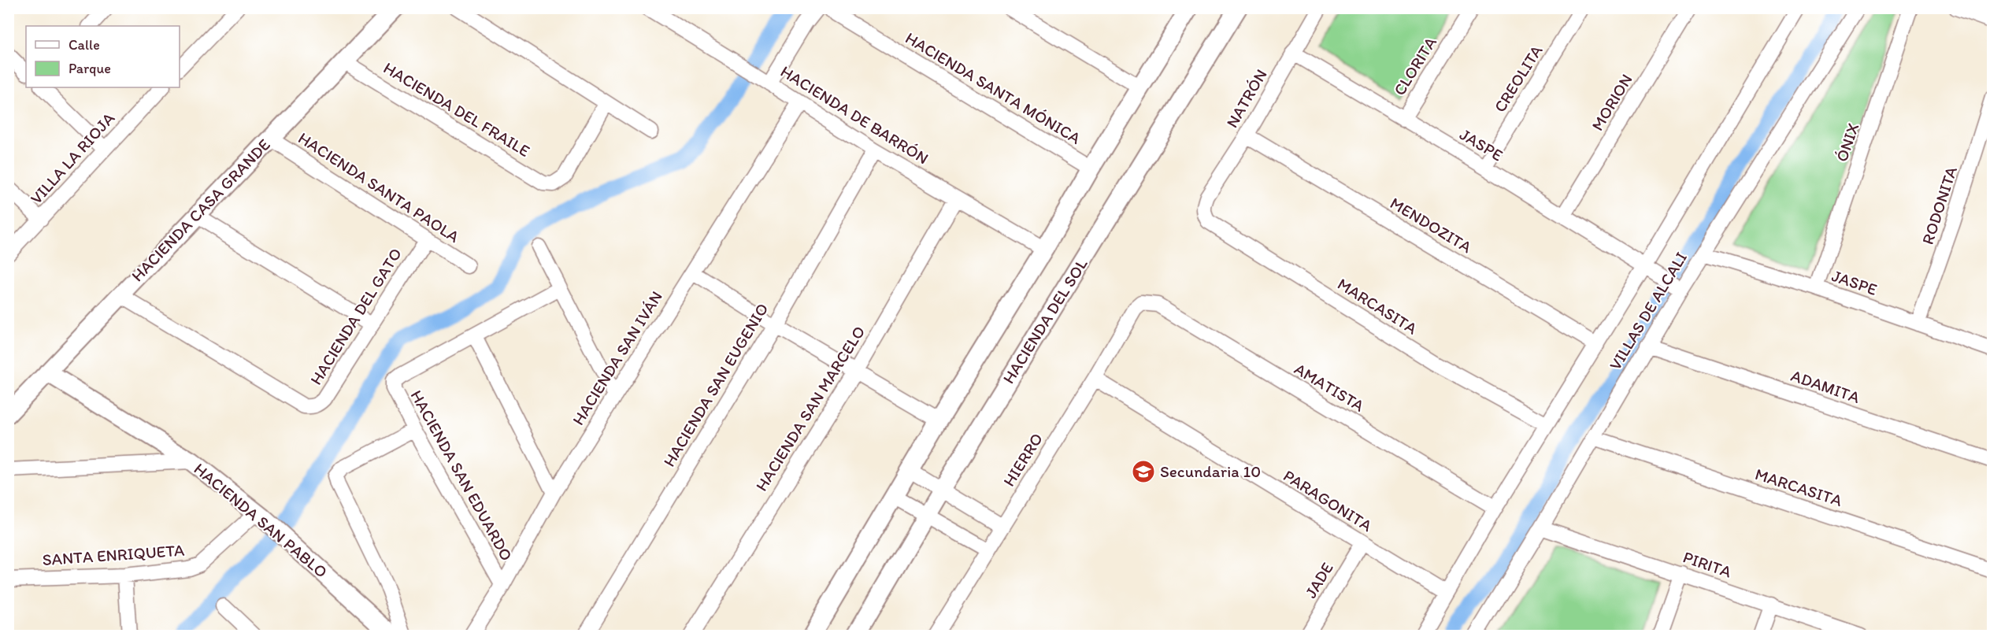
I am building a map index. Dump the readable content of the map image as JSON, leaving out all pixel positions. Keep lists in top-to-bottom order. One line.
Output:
{"streets":{"street":["CLORITA","CREOLITA","HACIENDA SANTA MÓNICA","NATRÓN","MORION","HACIENDA DEL FRAILE","HACIENDA DE BARRÓN","ÓNIX","JASPE","VILLA LA RIOJA","HACIENDA SANTA PAOLA","RODONITA","HACIENDA CASA GRANDE","MENDOZITA","MARCASITA","VILLAS DE ALCALI","HACIENDA DEL GATO","HACIENDA DEL SOL","HACIENDA SAN IVÁN","HACIENDA SAN EUGENIO","ADAMITA","AMATISTA","HACIENDA SAN MARCELO","HIERRO","HACIENDA SAN EDUARDO","PARAGONITA","HACIENDA SAN PABLO","SANTA ENRIQUETA","PIRITA","JADE"]},"crossings":[["CLORITA","JASPE"],["CREOLITA","JASPE"],["NATRÓN","JASPE"],["NATRÓN","MENDOZITA"],["NATRÓN","MARCASITA"],["MORION","JASPE"],["HACIENDA DEL FRAILE","HACIENDA CASA GRANDE"],["HACIENDA DE BARRÓN","HACIENDA SAN IVÁN"],["HACIENDA DE BARRÓN","HACIENDA SAN EUGENIO"],["HACIENDA DE BARRÓN","HACIENDA SAN MARCELO"],["ÓNIX","JASPE"],["JASPE","RODONITA"],["JASPE","VILLAS DE ALCALI"],["HACIENDA SANTA PAOLA","HACIENDA CASA GRANDE"],["HACIENDA SANTA PAOLA","HACIENDA DEL GATO"],["HACIENDA CASA GRANDE","HACIENDA DEL GATO"],["HACIENDA CASA GRANDE","HACIENDA SAN PABLO"],["MENDOZITA","VILLAS DE ALCALI"],["MARCASITA","VILLAS DE ALCALI"],["VILLAS DE ALCALI","ADAMITA"],["VILLAS DE ALCALI","AMATISTA"],["VILLAS DE ALCALI","PARAGONITA"],["VILLAS DE ALCALI","PIRITA"],["HACIENDA SAN IVÁN","HACIENDA SAN EDUARDO"],["AMATISTA","HIERRO"],["HIERRO","PARAGONITA"],["PARAGONITA","JADE"],["HACIENDA SAN PABLO","SANTA ENRIQUETA"]],"places":{"school or university":["Secundaria 10"]},"legend":["Calle","Parque"]}
